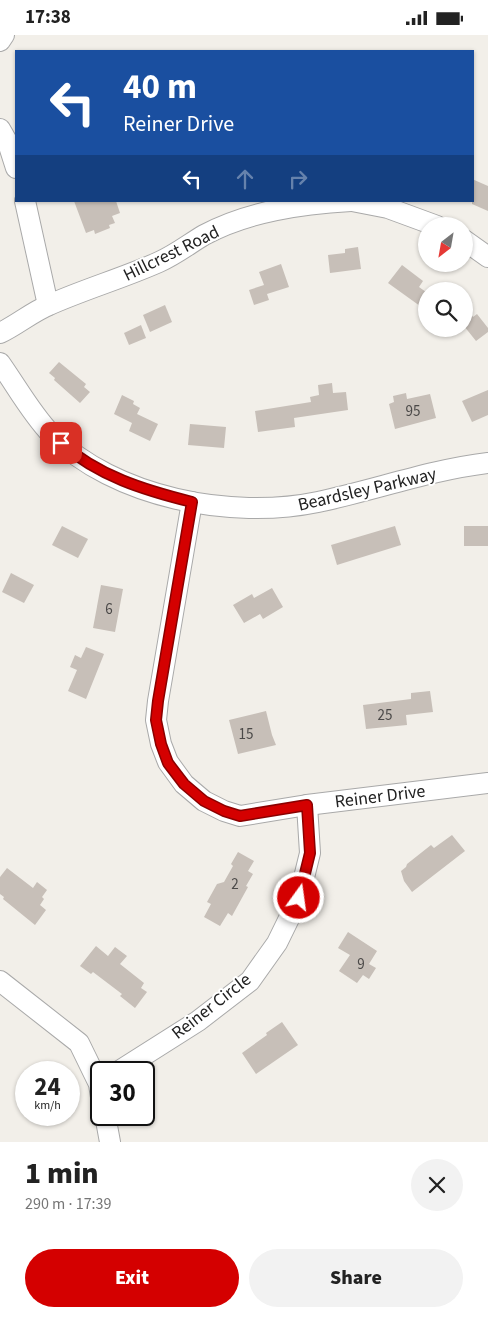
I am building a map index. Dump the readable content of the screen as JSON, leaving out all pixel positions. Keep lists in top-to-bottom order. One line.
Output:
{"streets":{"street":["Hillcrest Road","Beardsley Parkway","Reiner Drive","Reiner Circle"]},"crossings":[["Beardsley Parkway","Reiner Drive"],["Reiner Drive","Reiner Circle"]],"house_numbers":["95","6","25","15","2","9"],"north":"bottom left","page":{"status":"17:38","turn":["40 m","Reiner Drive"],"speed":"24 km/h","limit":"30","heading":["1 min","290 m · 17:39"],"buttons":["Exit","Share"]}}
